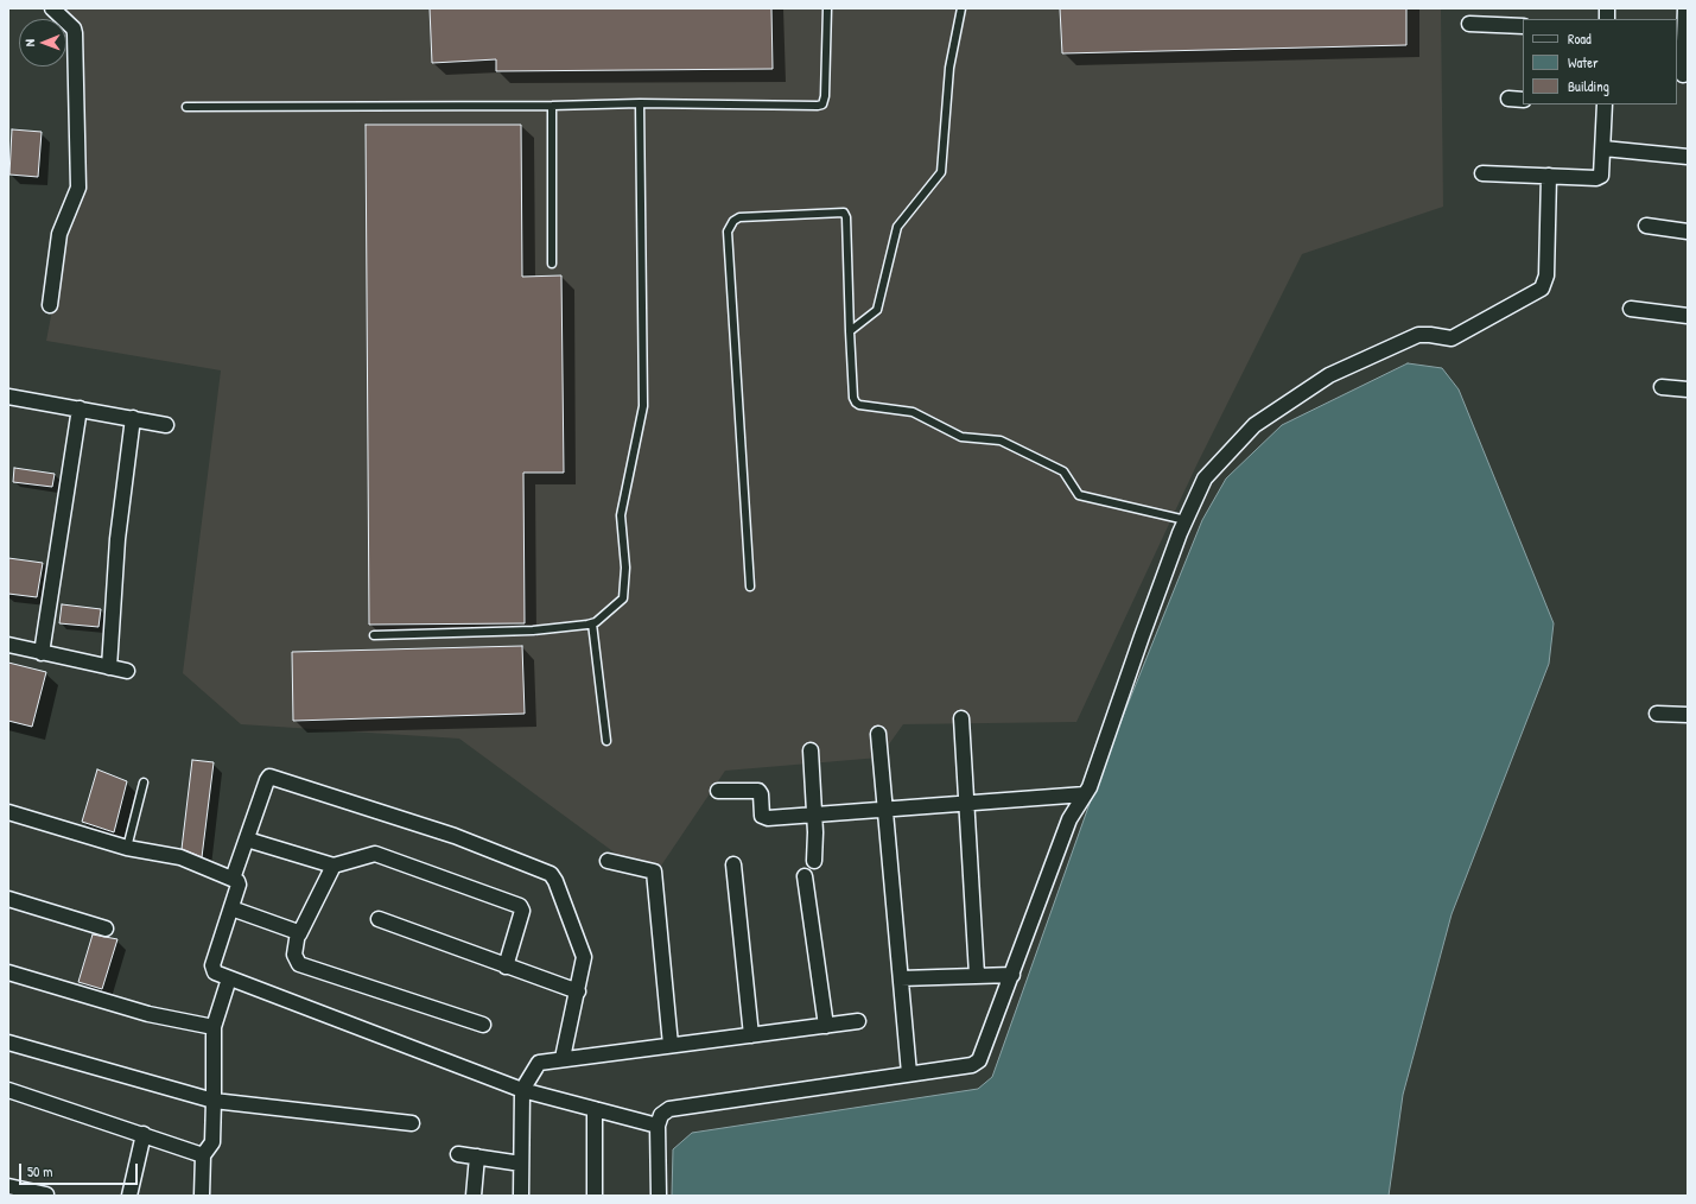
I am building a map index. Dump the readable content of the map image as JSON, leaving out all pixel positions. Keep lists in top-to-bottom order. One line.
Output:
{"legend":["Road","Water","Building"],"scale_bar":"50 m","north":"left"}
